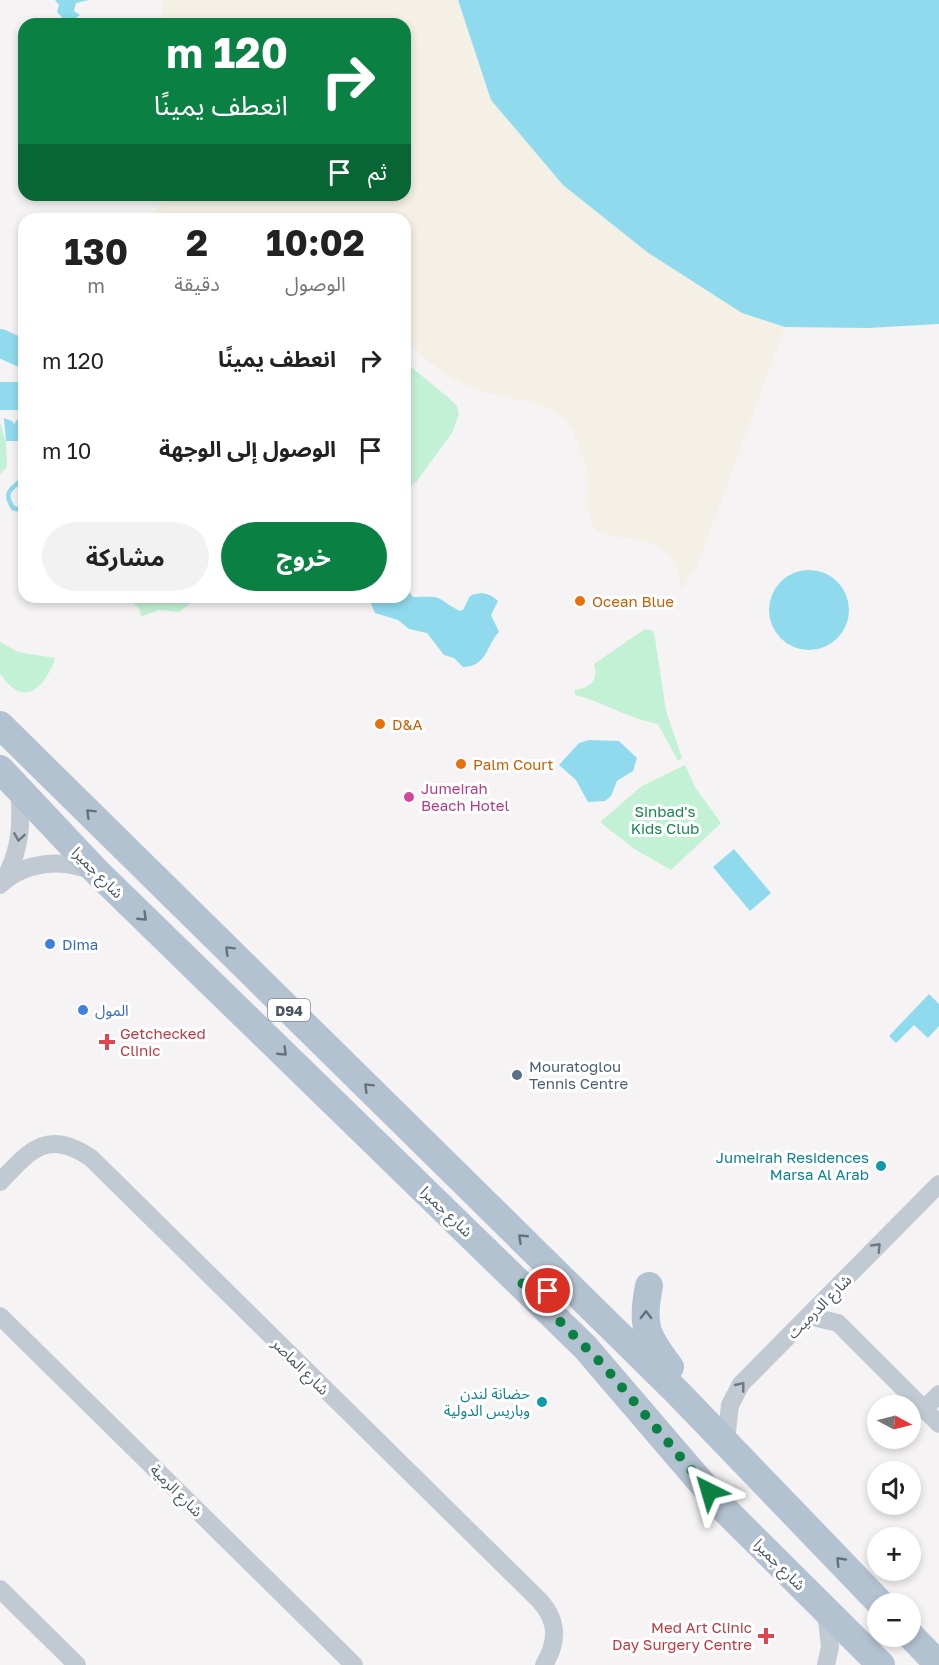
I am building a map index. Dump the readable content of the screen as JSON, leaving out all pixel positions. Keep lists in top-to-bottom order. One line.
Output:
{"streets":{"main road":["شارع جميرا","D94"],"street":["شارع الدرميت","شارع الماصر","شارع الرمية"]},"crossings":[["D94","شارع الدرميت"]],"one_way":["شارع الدرميت"],"parks":["Sinbad's Kids Club"],"places":{"other":["Ocean Blue","D&A","Palm Court","Jumeirah Beach Hotel","Dima","المول","Mouratoglou Tennis Centre","Jumeirah Residences Marsa Al Arab","حضانة لندن وباريس الدولية"],"health":["Getchecked Clinic","Med Art Clinic Day Surgery Centre"]},"north":"right","page":{"turn":["120 m","انعطف يمينًا"],"then":"ثم","eta":["10:02","الوصول","2","دقيقة","130","m"],"list":[{"name":"انعطف يمينًا","value":"120 m"},{"name":"الوصول إلى الوجهة","value":"10 m"}],"buttons":["خروج","مشاركة"],"map_buttons":["+","−"]}}
